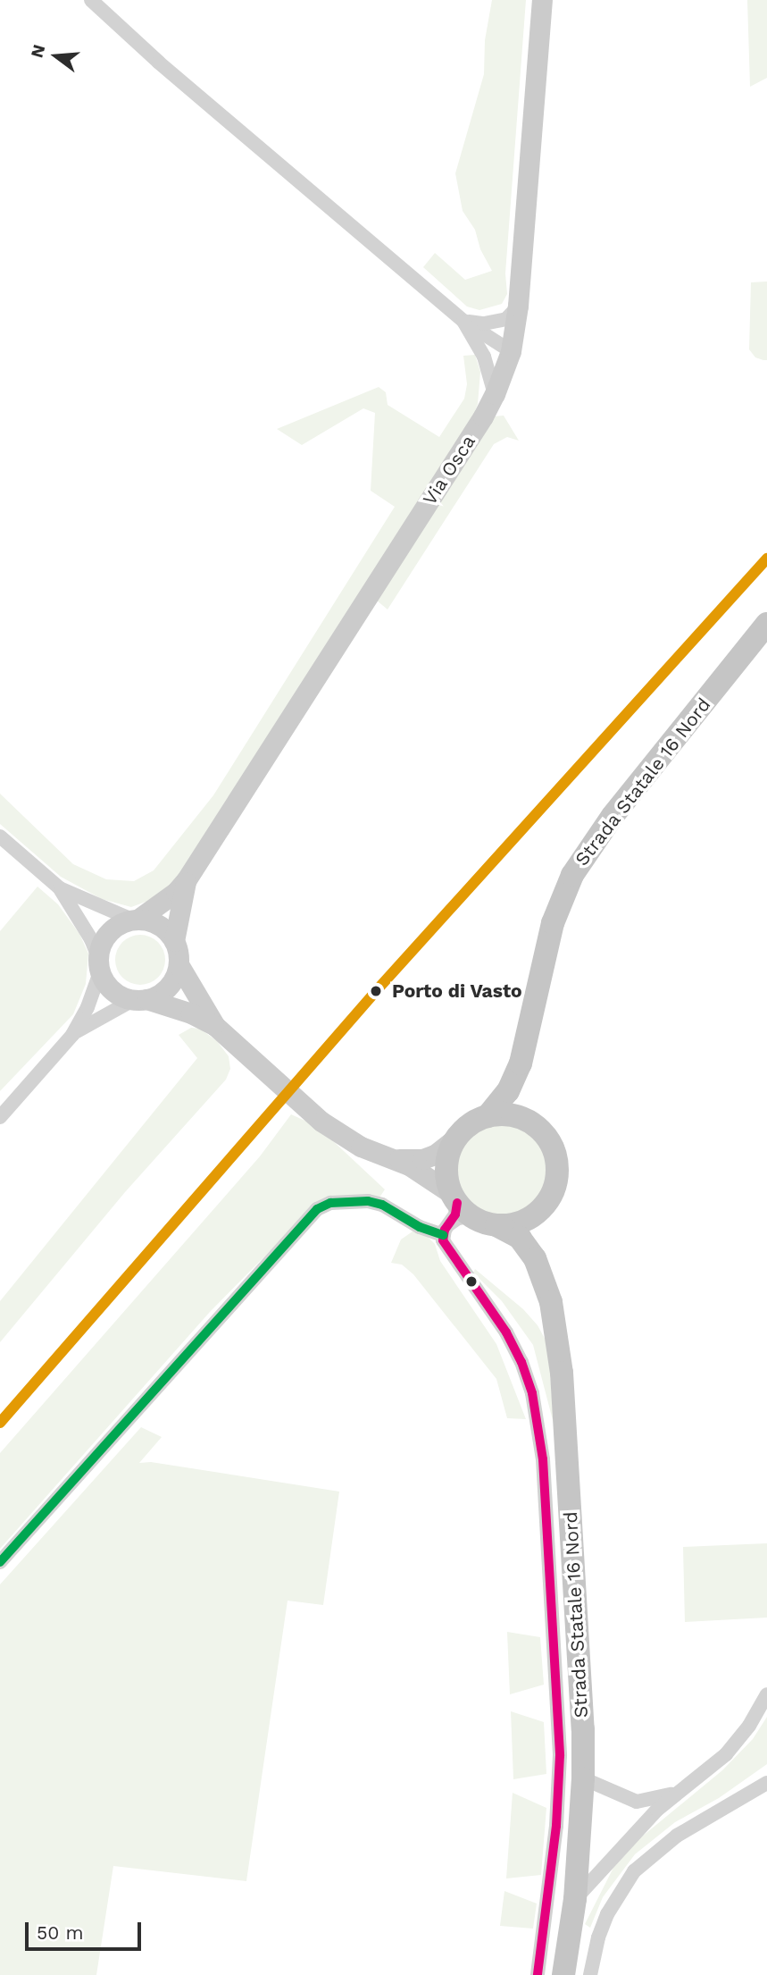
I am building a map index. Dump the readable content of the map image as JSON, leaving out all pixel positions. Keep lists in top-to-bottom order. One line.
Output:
{"streets":{"main road":["Strada Statale 16 Nord"],"street":["Via Osca"]},"places":["Porto di Vasto"],"scale_bar":"50 m","north":"left"}
